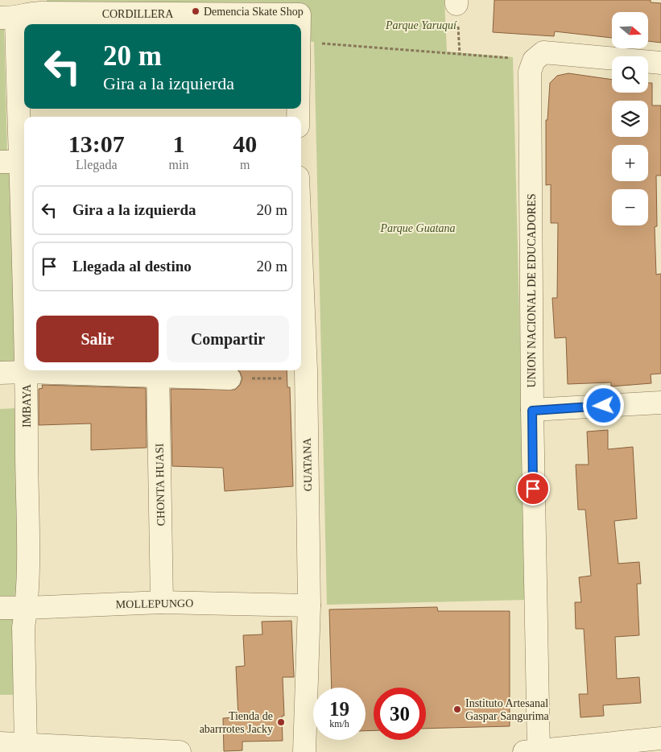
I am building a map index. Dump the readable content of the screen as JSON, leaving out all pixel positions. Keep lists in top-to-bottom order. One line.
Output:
{"streets":{"street":["CORDILLERA","UNION NACIONAL DE EDUCADORES","IMBAYA","GUATANA","CHONTA HUASI","MOLLEPUNGO"]},"crossings":[["CORDILLERA","IMBAYA"],["IMBAYA","MOLLEPUNGO"],["GUATANA","MOLLEPUNGO"],["CHONTA HUASI","MOLLEPUNGO"]],"parks":["Parque Yaruquí","Parque Guatana"],"places":["Demencia Skate Shop","Instituto Artesanal Gaspar Sangurima","Tienda de abarrrotes Jacky"],"north":"right","page":{"map_buttons":["+","−"],"turn":["20 m","Gira a la izquierda"],"eta":["13:07","Llegada","1","min","40","m"],"list":[{"name":"Gira a la izquierda","value":"20 m"},{"name":"Llegada al destino","value":"20 m"}],"buttons":["Salir","Compartir"],"speed":"19 km/h","limit":"30"}}
